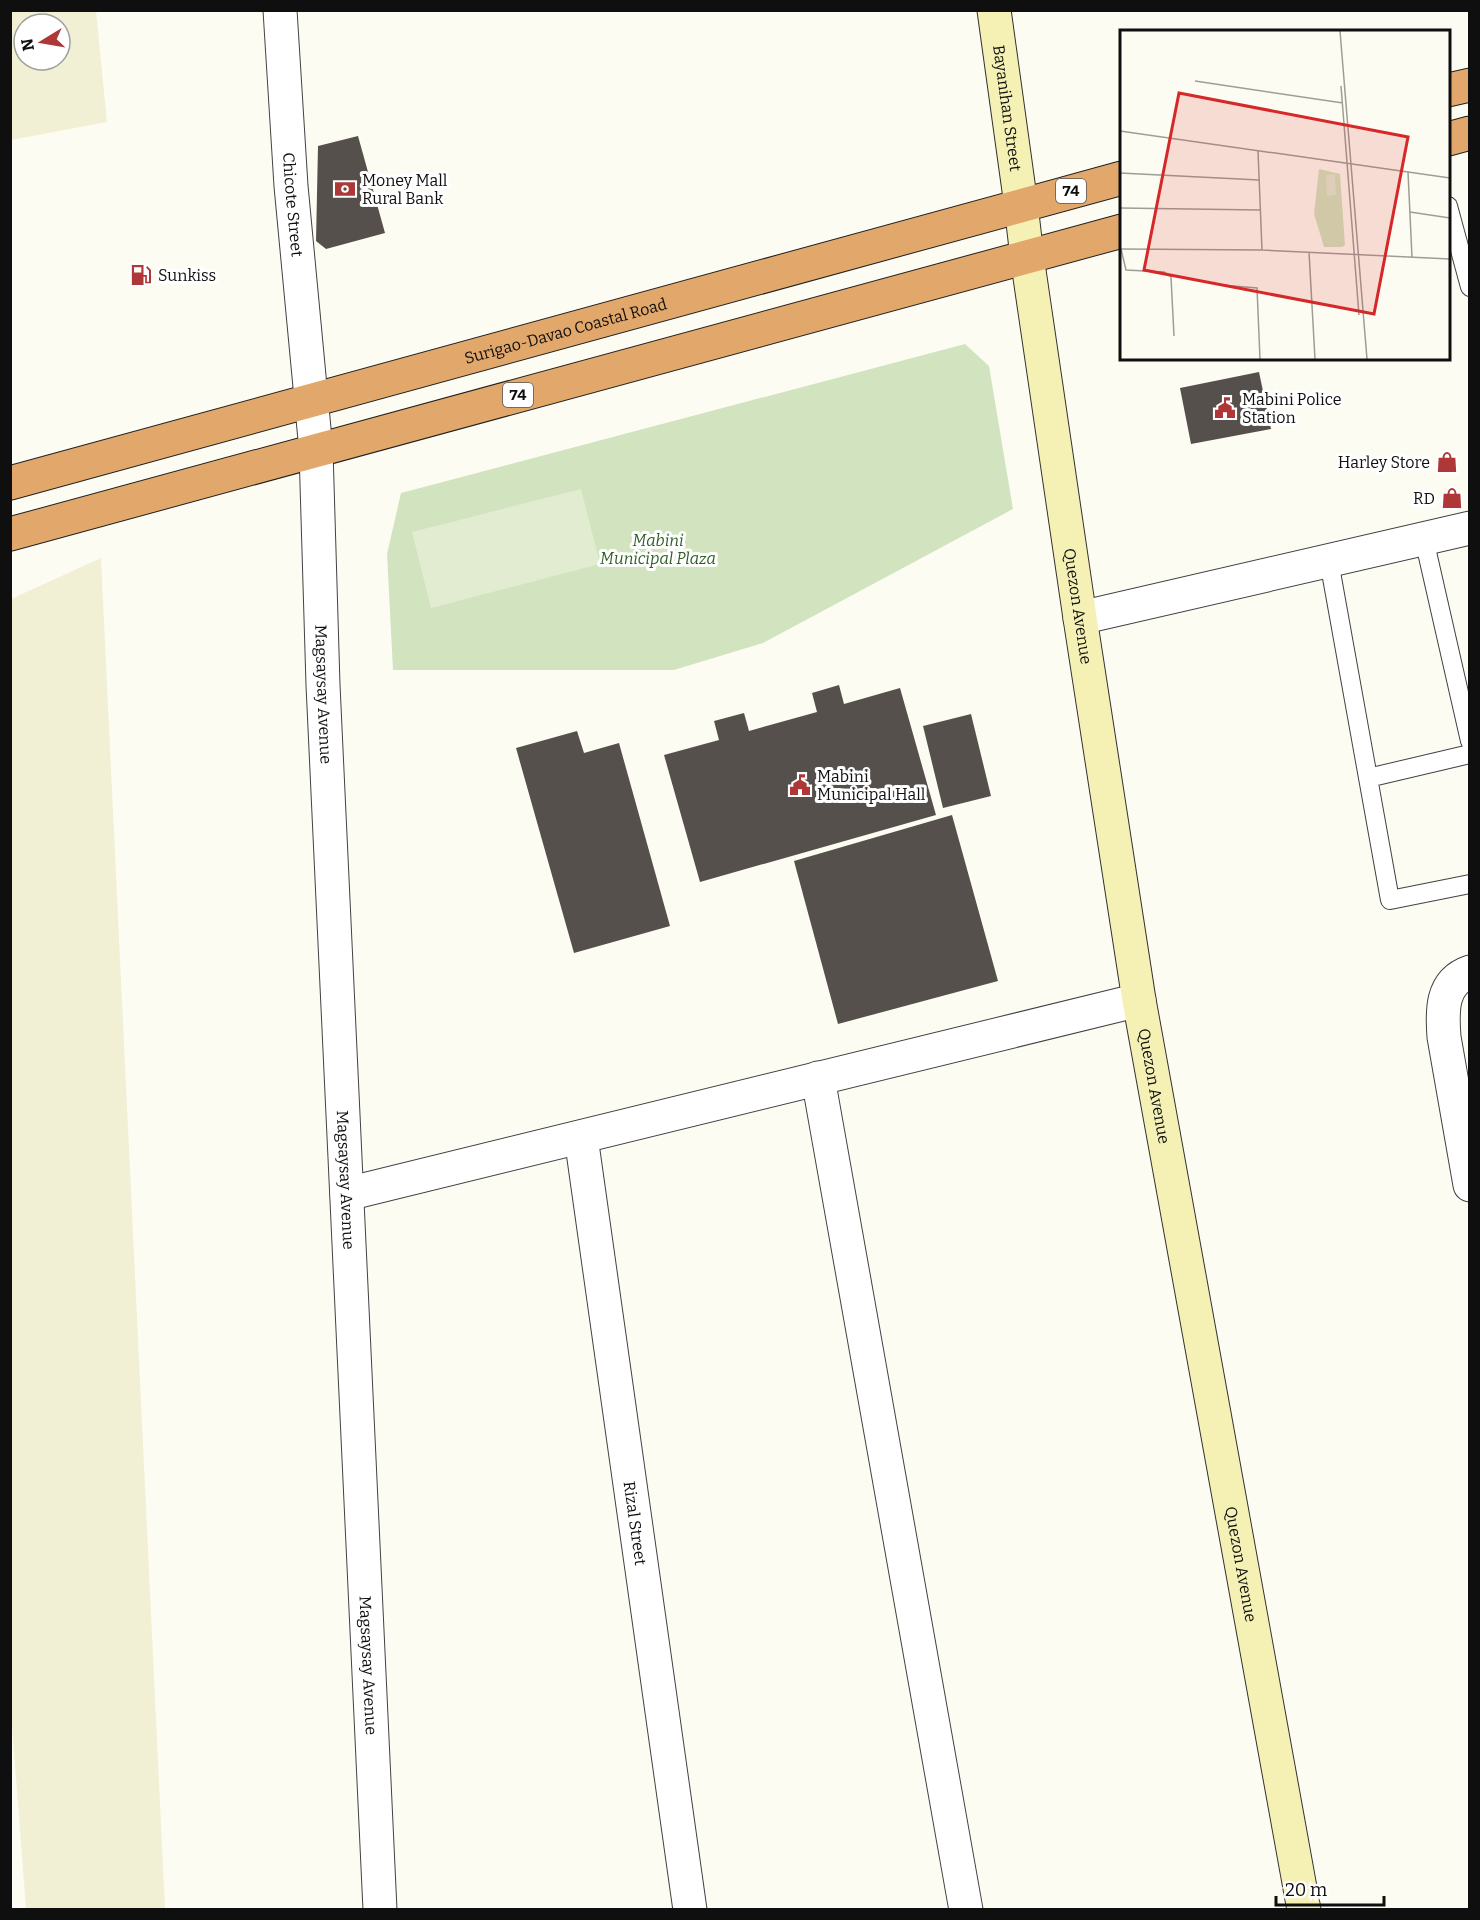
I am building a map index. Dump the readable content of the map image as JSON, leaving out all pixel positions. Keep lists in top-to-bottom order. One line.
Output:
{"streets":{"highway":["74","Surigao-Davao Coastal Road"],"street":["Bayanihan Street","Chicote Street","Quezon Avenue","Magsaysay Avenue","Rizal Street"]},"crossings":[["Bayanihan Street","74"],["Bayanihan Street","Surigao-Davao Coastal Road"],["Bayanihan Street","Quezon Avenue"],["74","Chicote Street"],["74","Quezon Avenue"],["74","Magsaysay Avenue"],["Chicote Street","Surigao-Davao Coastal Road"],["Chicote Street","Magsaysay Avenue"]],"parks":["Mabini Municipal Plaza"],"places":{"bank":["Money Mall Rural Bank"],"fuel station":["Sunkiss"],"public building":["Mabini Police Station","Mabini Municipal Hall"],"shop":["Harley Store","RD"]},"scale_bar":"20 m","north":"left"}
